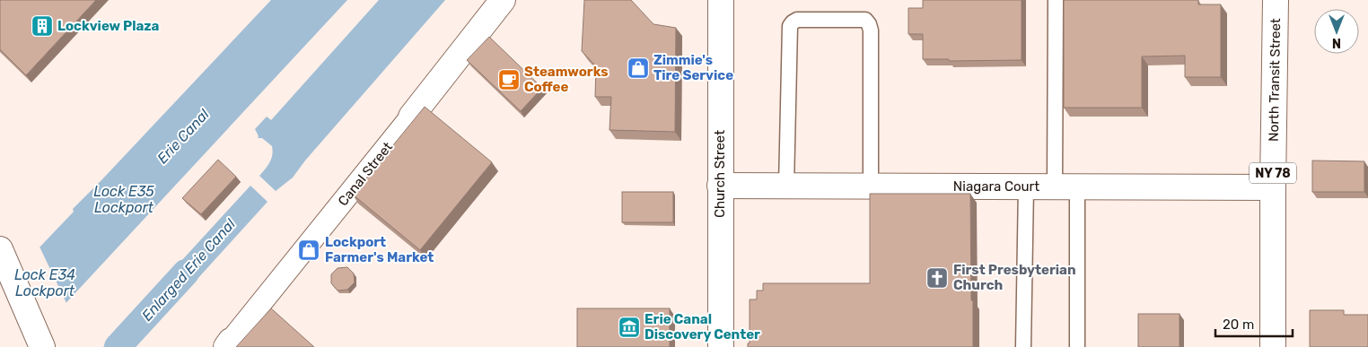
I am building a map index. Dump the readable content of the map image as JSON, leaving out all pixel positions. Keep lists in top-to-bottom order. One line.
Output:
{"streets":{"street":["North Transit Street","NY 78","Canal Street","Church Street","Niagara Court"]},"crossings":[["North Transit Street","Niagara Court"],["Church Street","Niagara Court"]],"water":["Erie Canal","Lock E35 Lockport","Enlarged Erie Canal","Lock E34 Lockport"],"places":{"building":["Lockview Plaza"],"shop":["Zimmie's Tire Service","Lockport Farmer's Market"],"cafe":["Steamworks Coffee"],"church":["First Presbyterian Church"],"museum":["Erie Canal Discovery Center"]},"scale_bar":"20 m","north":"bottom"}
